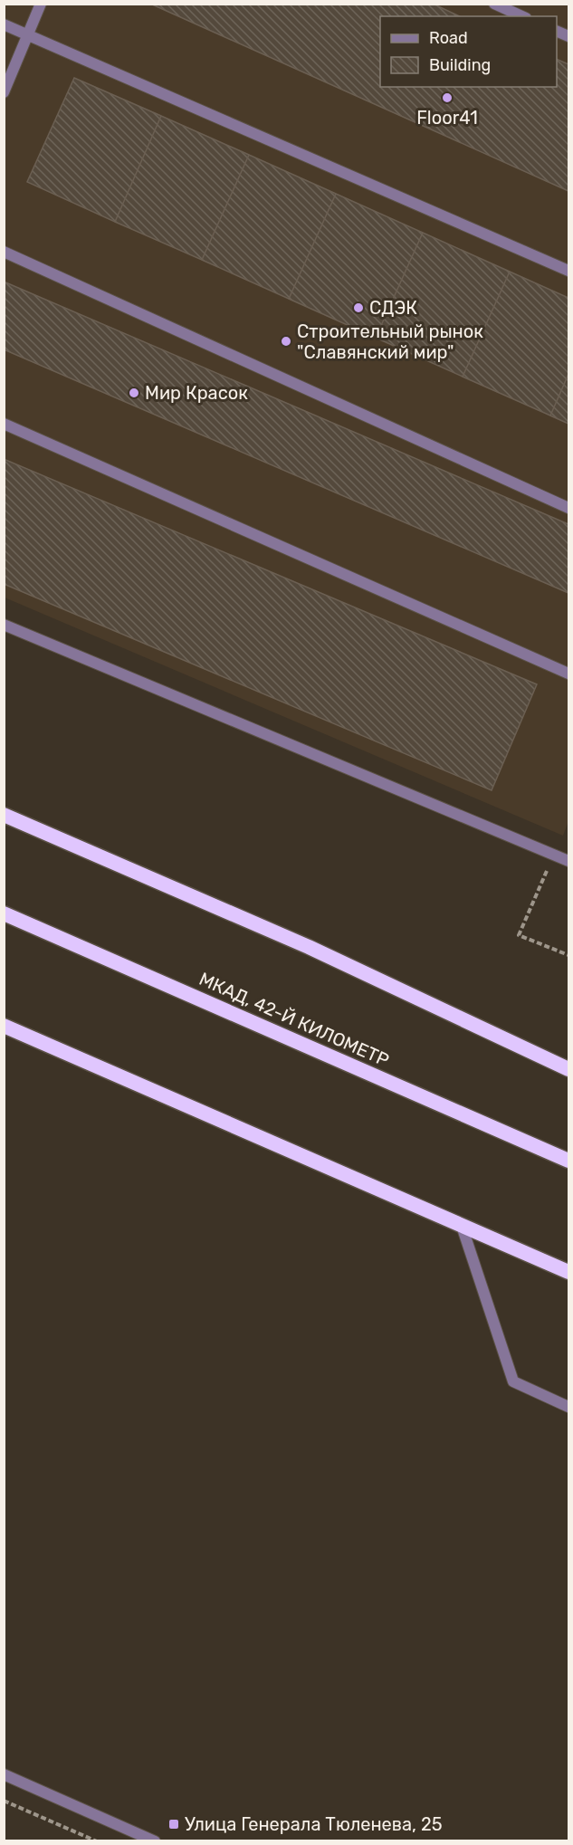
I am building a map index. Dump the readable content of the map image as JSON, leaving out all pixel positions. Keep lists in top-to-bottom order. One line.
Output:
{"streets":{"highway":["МКАД, 42-Й КИЛОМЕТР"]},"places":{"other":["Floor41","СДЭК","Строительный рынок \"Славянский мир\"","Мир Красок"],"transit":["Улица Генерала Тюленева, 25"]},"legend":["Road","Building"]}
